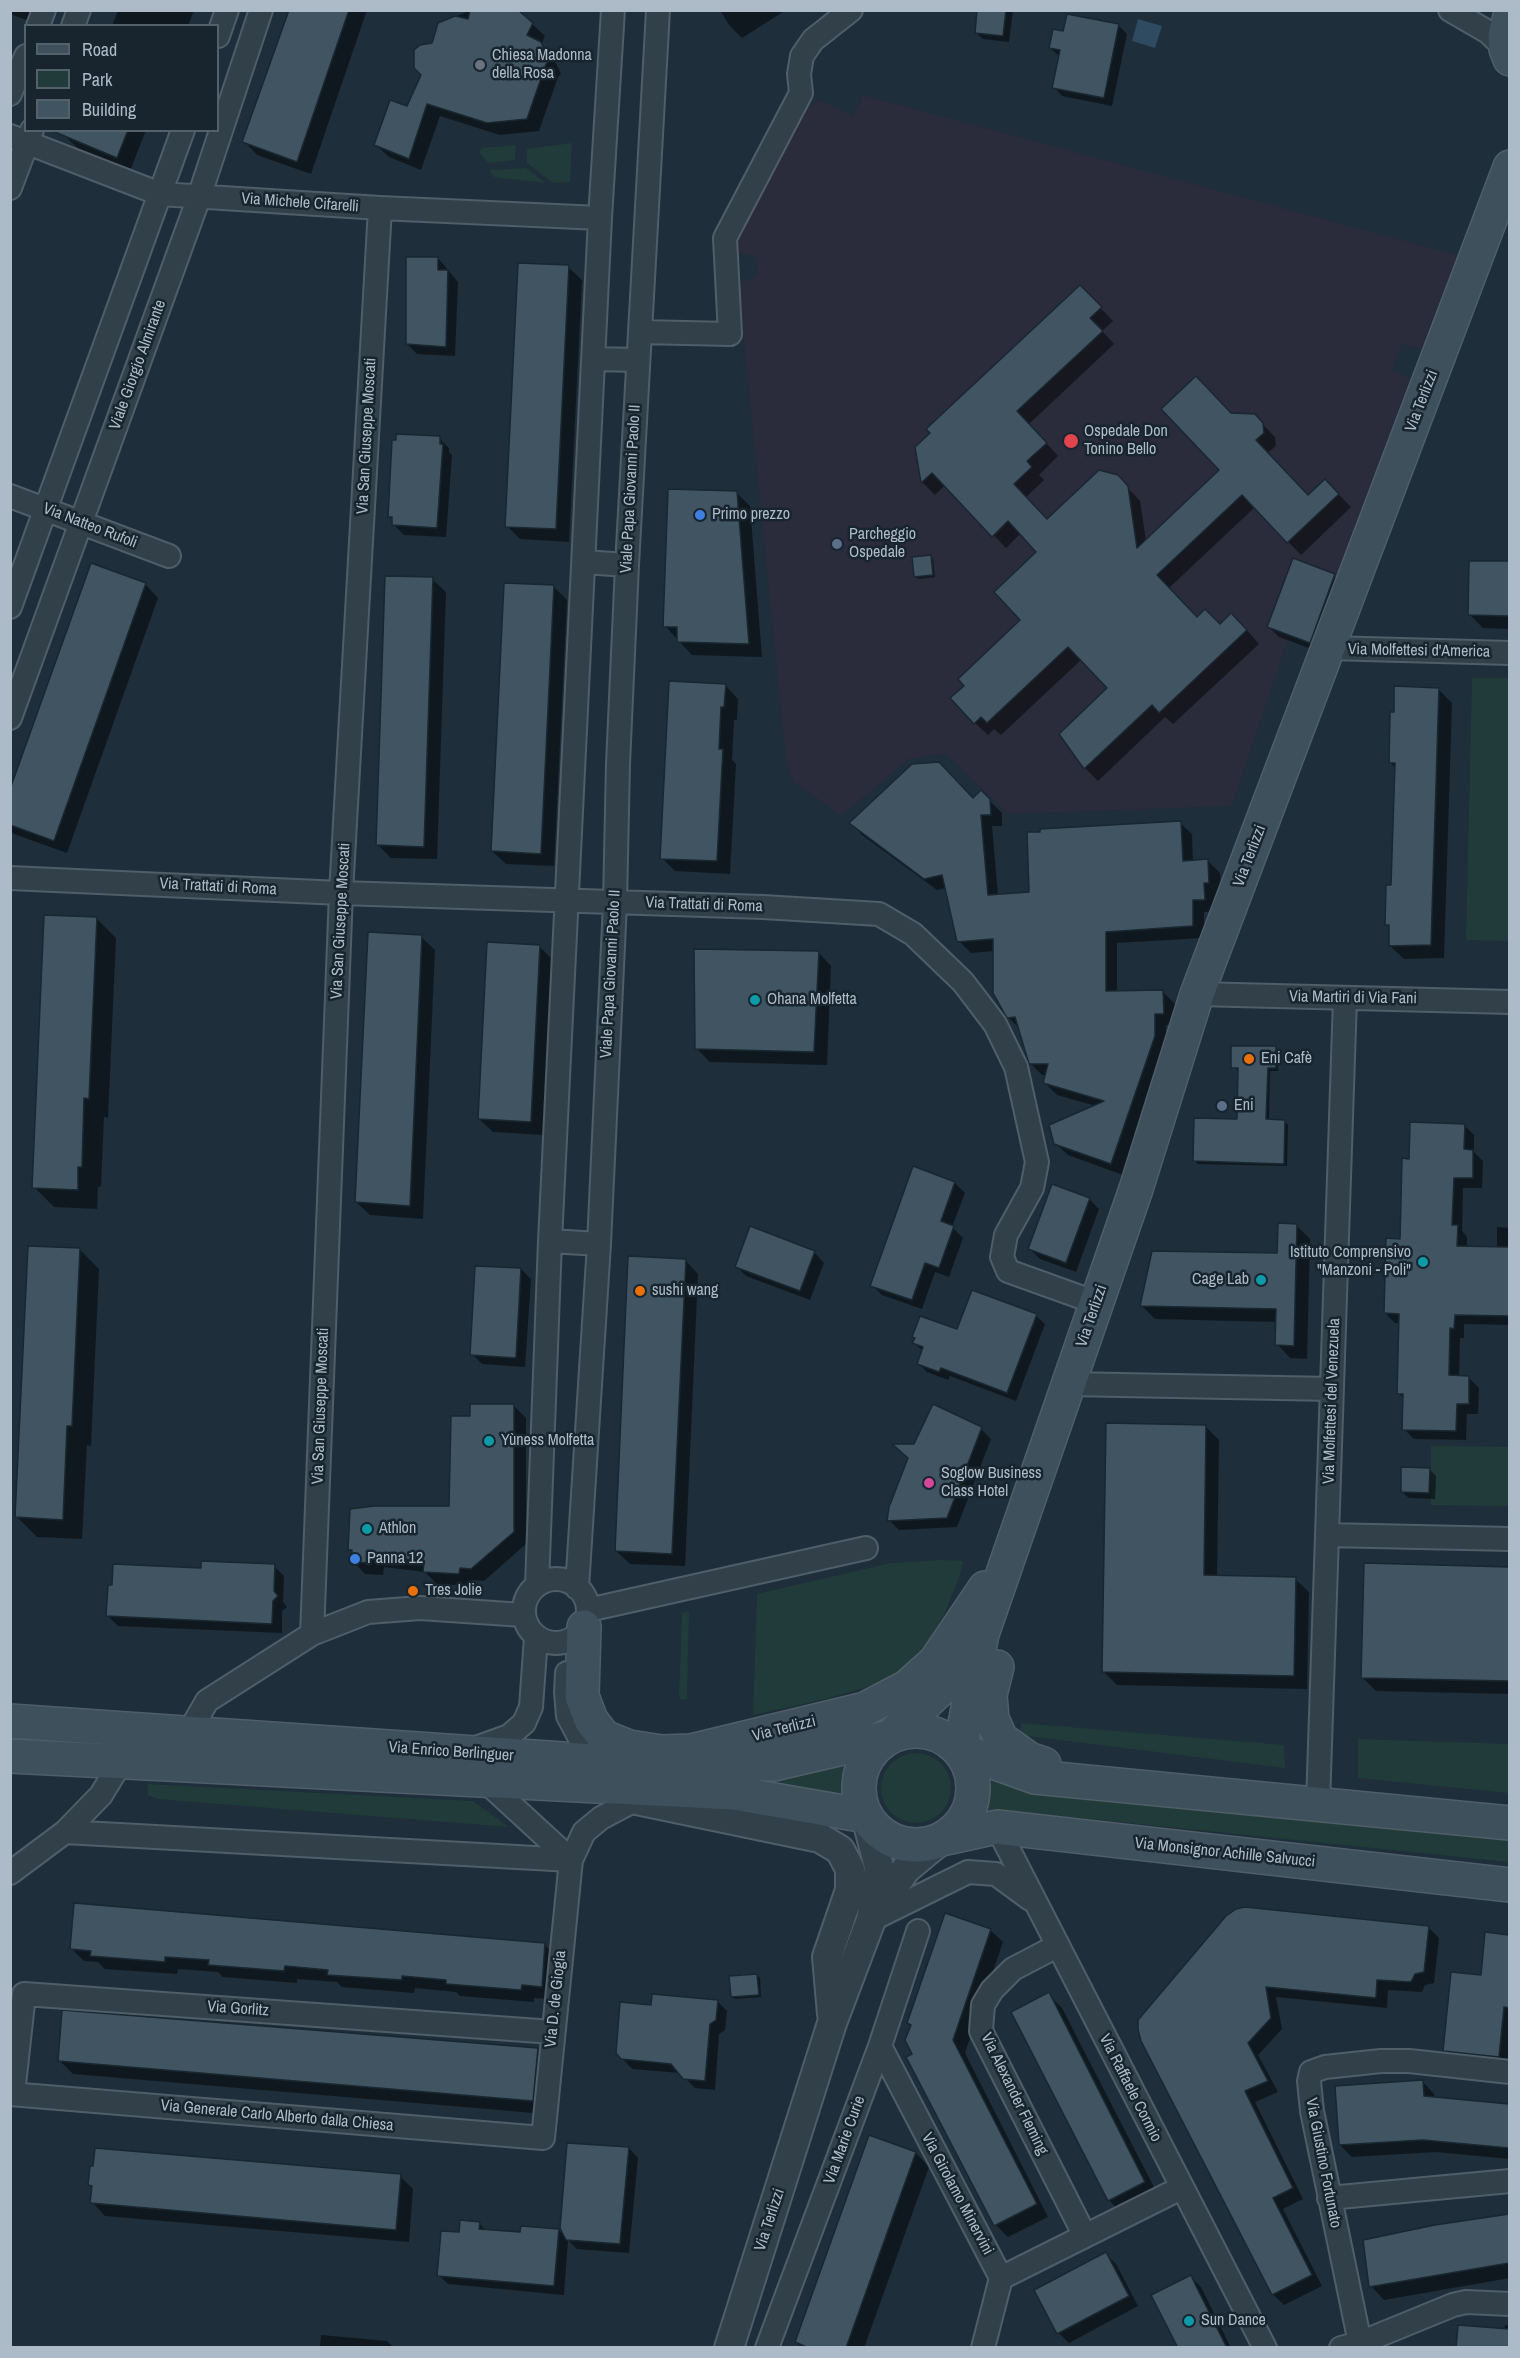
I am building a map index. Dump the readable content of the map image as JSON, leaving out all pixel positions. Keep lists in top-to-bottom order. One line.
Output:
{"streets":{"main road":["Via Terlizzi","Via Enrico Berlinguer","Via Monsignor Achille Salvucci"],"street":["Via Michele Cifarelli","Viale Giorgio Almirante","Via San Giuseppe Moscati","Viale Papa Giovanni Paolo II","Via Natteo Rufoli","Via Molfettesi d'America","Via Trattati di Roma","Via Martiri di Via Fani","Via Molfettesi del Venezuela","Via D. de Giogia","Via Gorlitz","Via Raffaele Cormio","Via Alexander Fleming","Via Generale Carlo Alberto dalla Chiesa","Via Marie Curie","Via Giustino Fortunato","Via Girolamo Minervini"]},"crossings":[["Via Michele Cifarelli","Viale Giorgio Almirante"],["Via Michele Cifarelli","Via San Giuseppe Moscati"],["Viale Giorgio Almirante","Via Natteo Rufoli"],["Via Terlizzi","Viale Papa Giovanni Paolo II"],["Via Terlizzi","Via Molfettesi d'America"],["Via Terlizzi","Via Trattati di Roma"],["Via Terlizzi","Via Martiri di Via Fani"],["Via Terlizzi","Via Enrico Berlinguer"],["Via Terlizzi","Via Monsignor Achille Salvucci"],["Via Terlizzi","Via D. de Giogia"],["Via San Giuseppe Moscati","Via Trattati di Roma"],["Viale Papa Giovanni Paolo II","Via Trattati di Roma"],["Via Martiri di Via Fani","Via Molfettesi del Venezuela"],["Via Enrico Berlinguer","Via Monsignor Achille Salvucci"],["Via Monsignor Achille Salvucci","Via Raffaele Cormio"],["Via D. de Giogia","Via Gorlitz"],["Via D. de Giogia","Via Generale Carlo Alberto dalla Chiesa"],["Via Gorlitz","Via Generale Carlo Alberto dalla Chiesa"],["Via Raffaele Cormio","Via Alexander Fleming"],["Via Marie Curie","Via Girolamo Minervini"]],"places":["Chiesa Madonna della Rosa","Ospedale Don Tonino Bello","Primo prezzo","Parcheggio Ospedale","Ohana Molfetta","Eni Cafè","Eni","Istituto Comprensivo \"Manzoni - Poli\"","Cage Lab","sushi wang","Yùness Molfetta","Soglow Business Class Hotel","Athlon","Panna 12","Tres Jolie","Sun Dance"],"legend":["Road","Park","Building"]}
